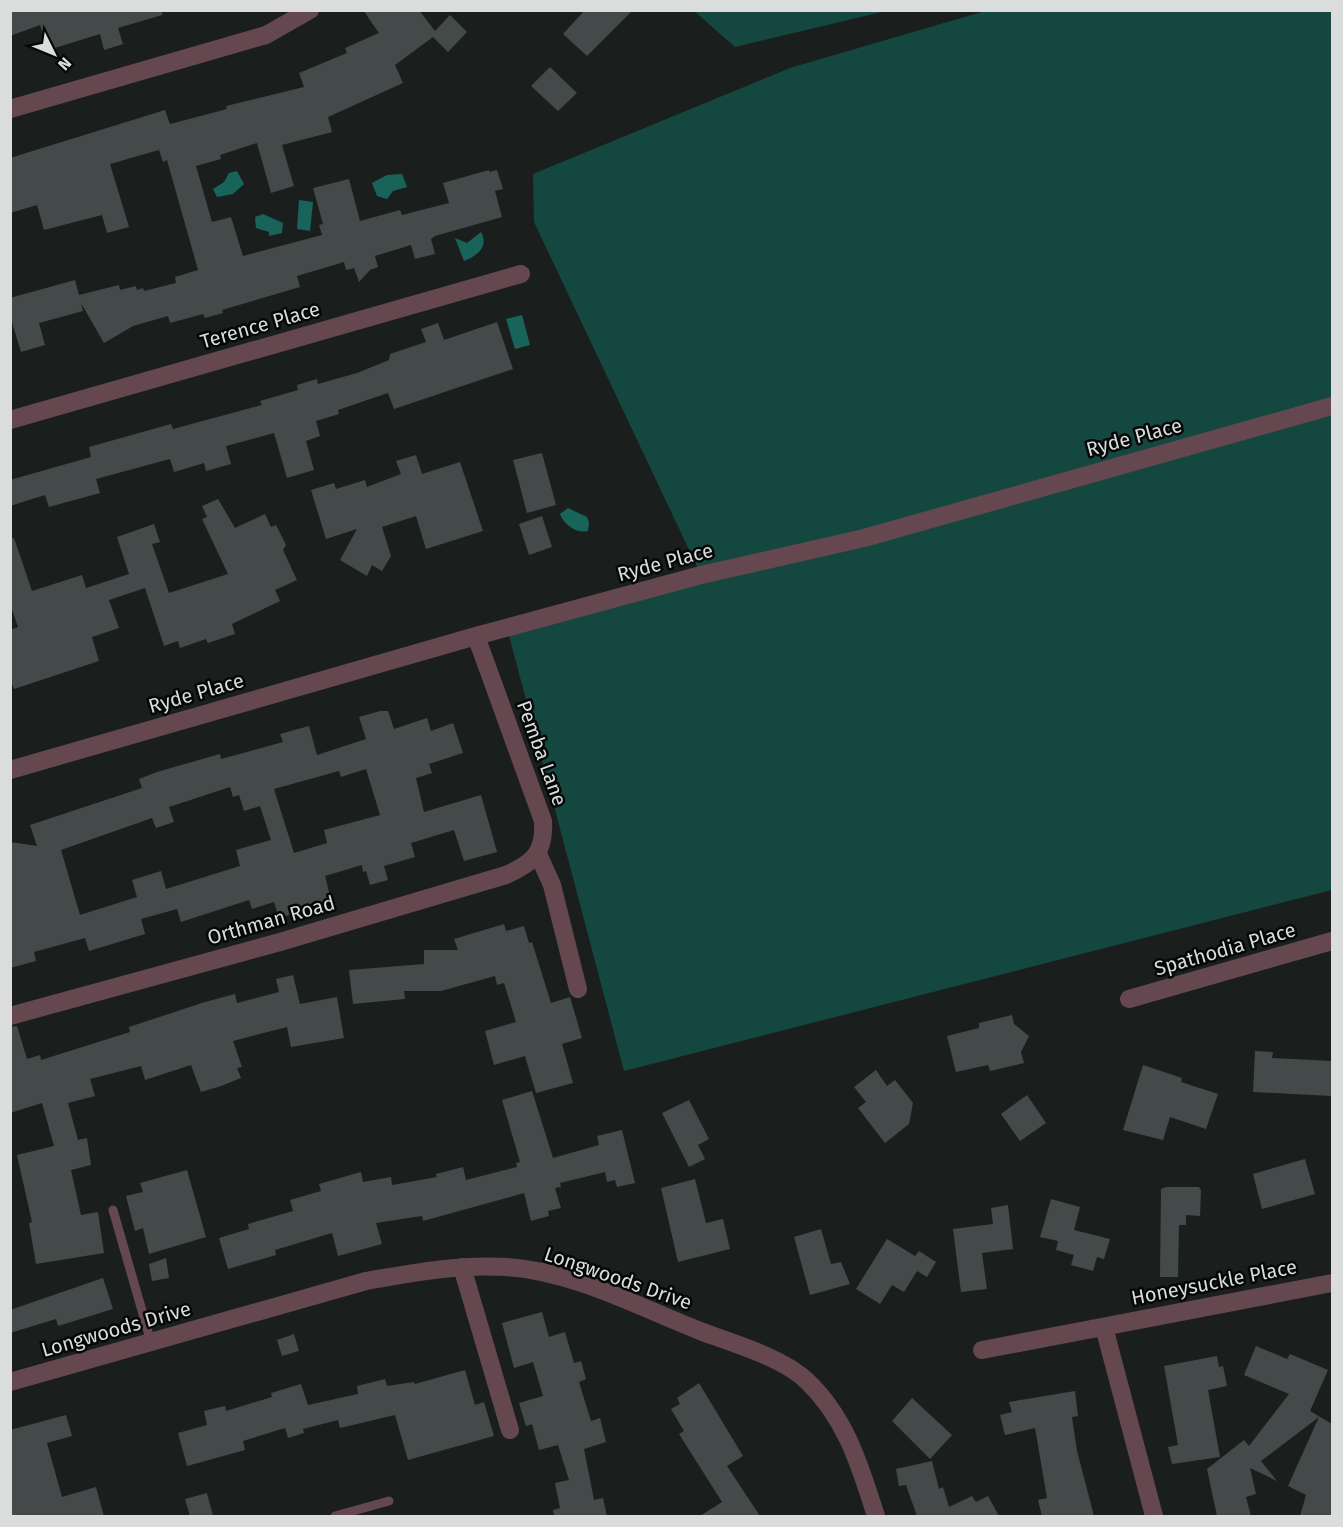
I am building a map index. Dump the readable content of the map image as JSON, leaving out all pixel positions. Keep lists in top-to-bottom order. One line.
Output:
{"streets":{"street":["Terence Place","Ryde Place","Pemba Lane","Orthman Road","Spathodia Place","Longwoods Drive","Honeysuckle Place"]},"crossings":[["Ryde Place","Pemba Lane"],["Pemba Lane","Orthman Road"]],"north":"bottom right"}
